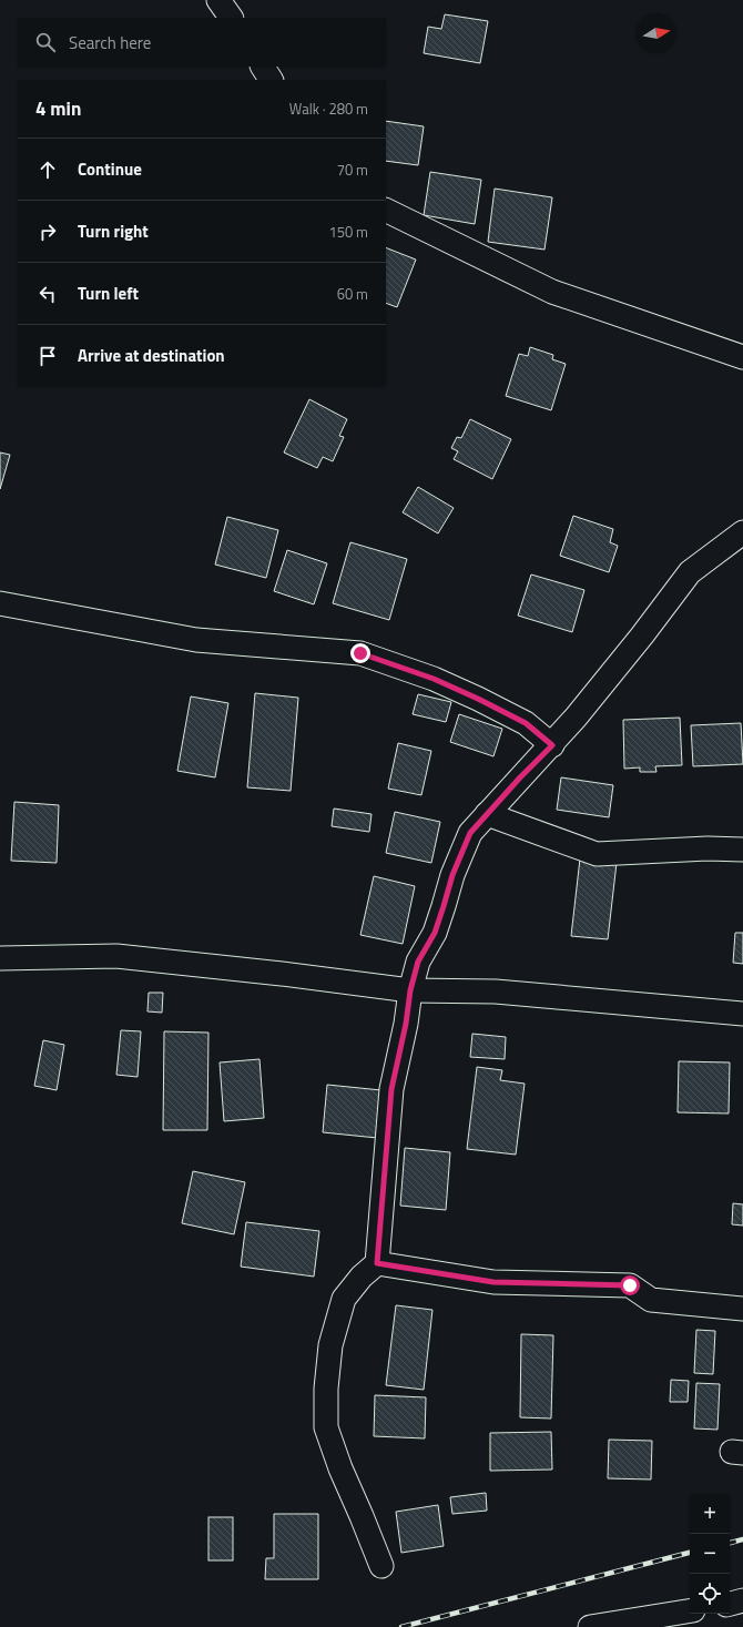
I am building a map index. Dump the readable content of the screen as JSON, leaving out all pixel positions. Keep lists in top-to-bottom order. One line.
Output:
{"north":"right","page":{"search":"Search here","heading":["4 min","Walk · 280 m"],"list":[["Continue","70 m"],["Turn right","150 m"],["Turn left","60 m"],"Arrive at destination"],"map_buttons":["+","−"]}}
